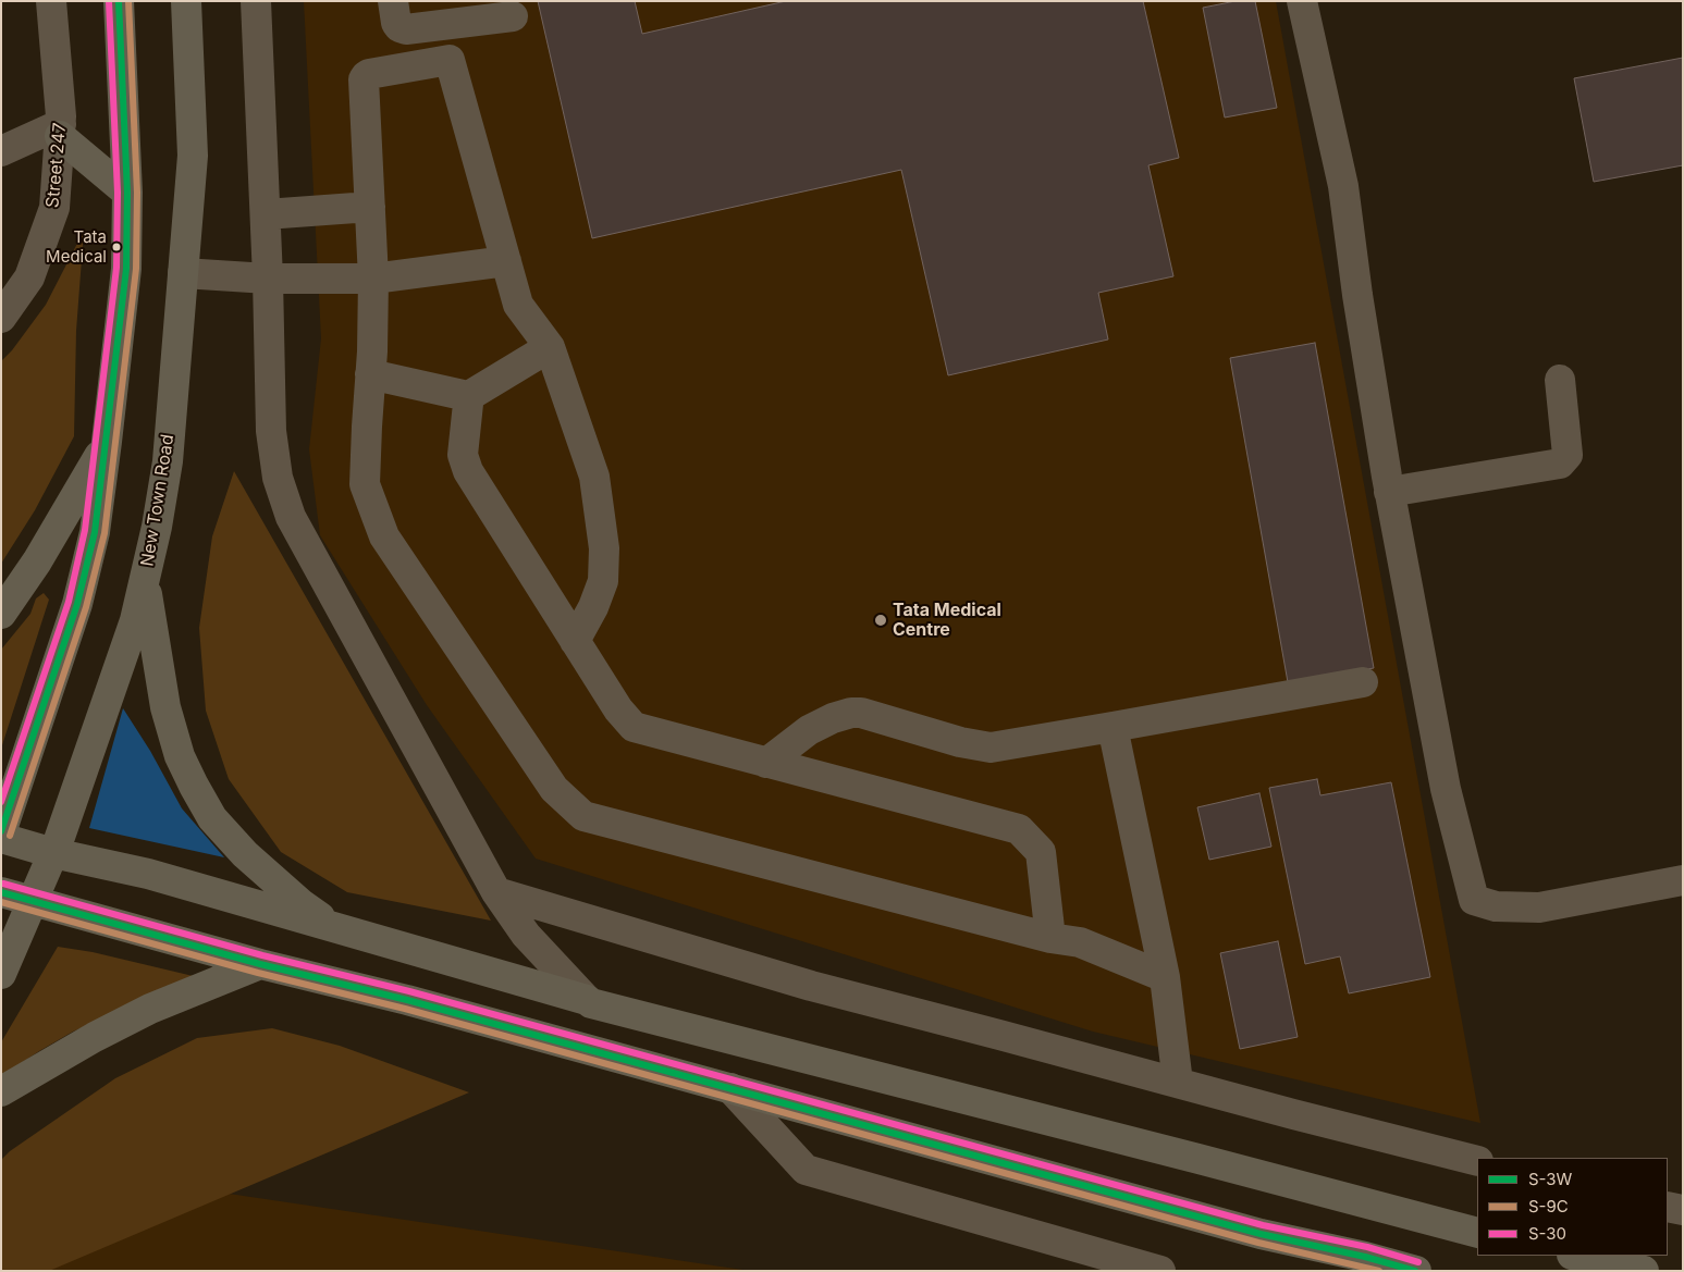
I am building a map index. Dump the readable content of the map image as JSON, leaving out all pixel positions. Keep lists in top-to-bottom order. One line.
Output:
{"streets":{"main road":["New Town Road"],"street":["Street 247"]},"places":["Tata Medical","Tata Medical Centre"],"lines":["transit line S-3W","transit line S-9C","transit line S-30"],"legend":["S-3W","S-9C","S-30"]}
